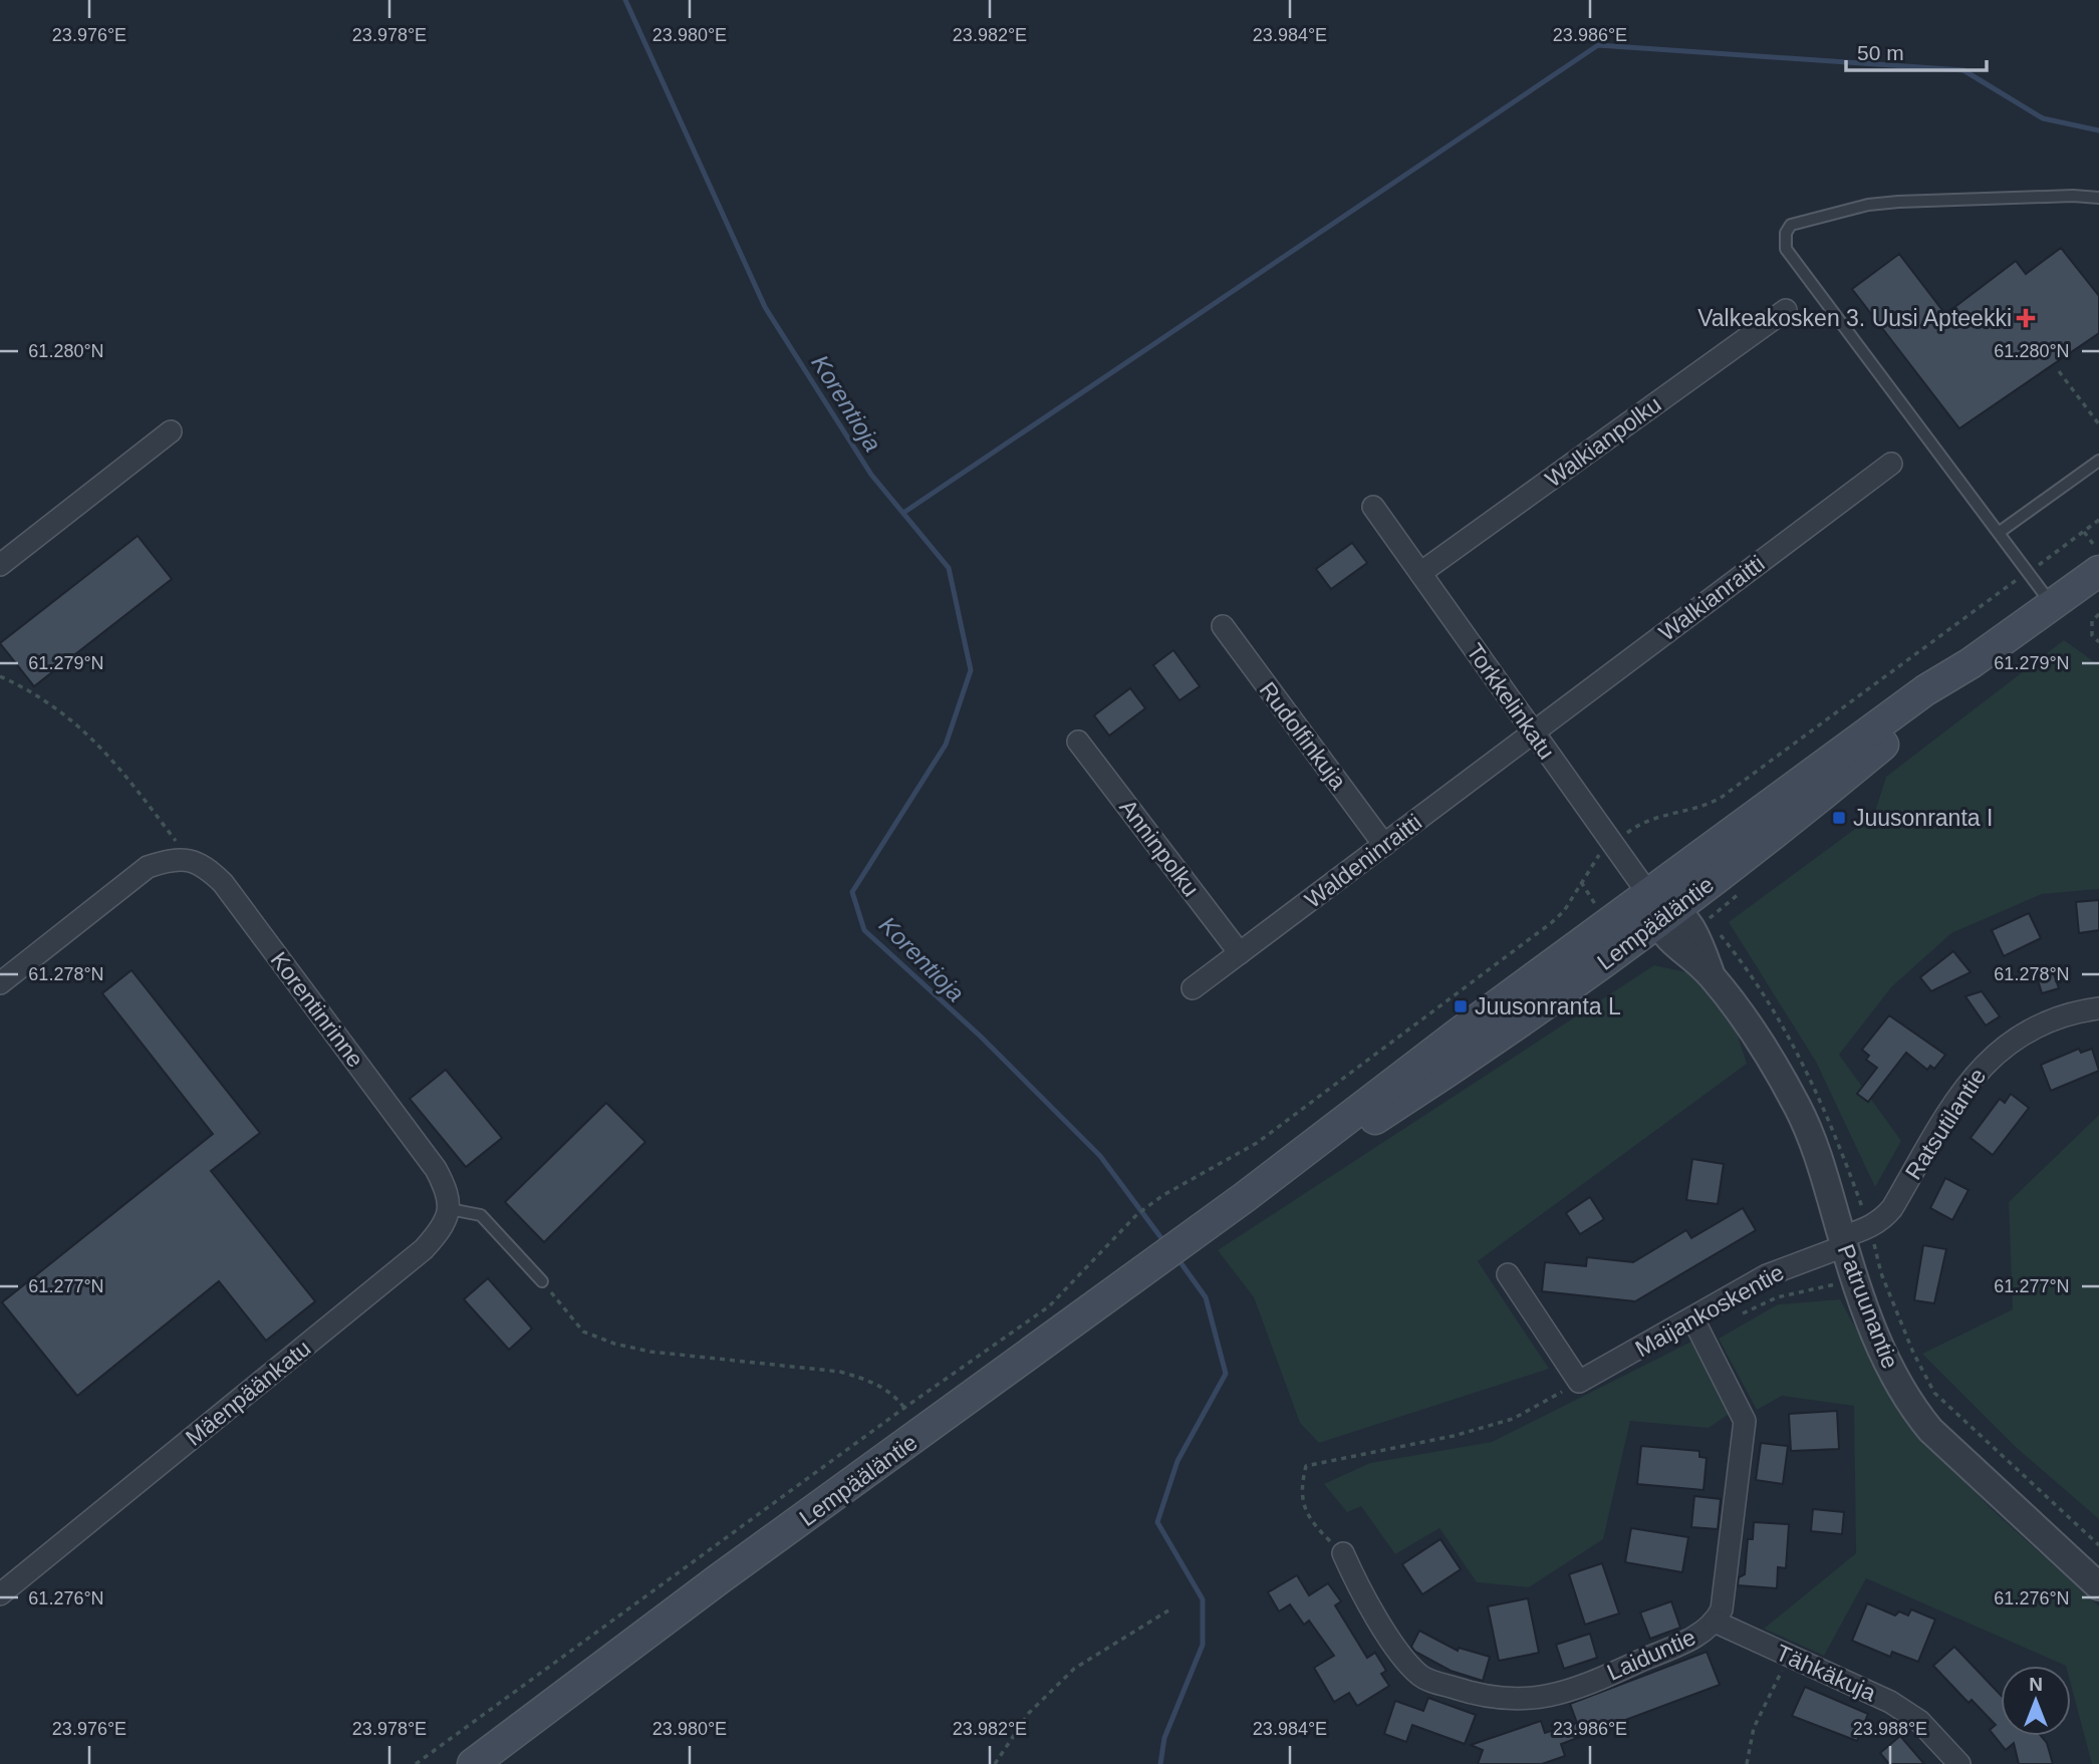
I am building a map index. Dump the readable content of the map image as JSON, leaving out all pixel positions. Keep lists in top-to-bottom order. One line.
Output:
{"streets":{"main road":["Lempääläntie"],"street":["Walkianpolku","Walkianraitti","Torkkelinkatu","Rudolfinkuja","Anninpolku","Waldeninraitti","Korentinrinne","Ratsutilantie","Patruunantie","Maijankoskentie","Mäenpäänkatu","Laiduntie","Tähkäkuja"]},"crossings":[["Walkianpolku","Torkkelinkatu"],["Walkianraitti","Torkkelinkatu"],["Walkianraitti","Waldeninraitti"],["Torkkelinkatu","Waldeninraitti"],["Torkkelinkatu","Lempääläntie"],["Torkkelinkatu","Patruunantie"],["Rudolfinkuja","Waldeninraitti"],["Anninpolku","Waldeninraitti"],["Lempääläntie","Patruunantie"],["Korentinrinne","Mäenpäänkatu"],["Ratsutilantie","Patruunantie"],["Ratsutilantie","Maijankoskentie"],["Patruunantie","Maijankoskentie"],["Maijankoskentie","Laiduntie"],["Laiduntie","Tähkäkuja"]],"water":["Korentioja"],"places":{"health":["Valkeakosken 3. Uusi Apteekki"],"transit":["Juusonranta I","Juusonranta L"]},"scale_bar":"50 m","north":"top","coordinates":["23.976°E","23.978°E","23.980°E","23.982°E","23.984°E","23.986°E","61.280°N","61.279°N","61.278°N","61.277°N","61.276°N","23.988°E"]}
